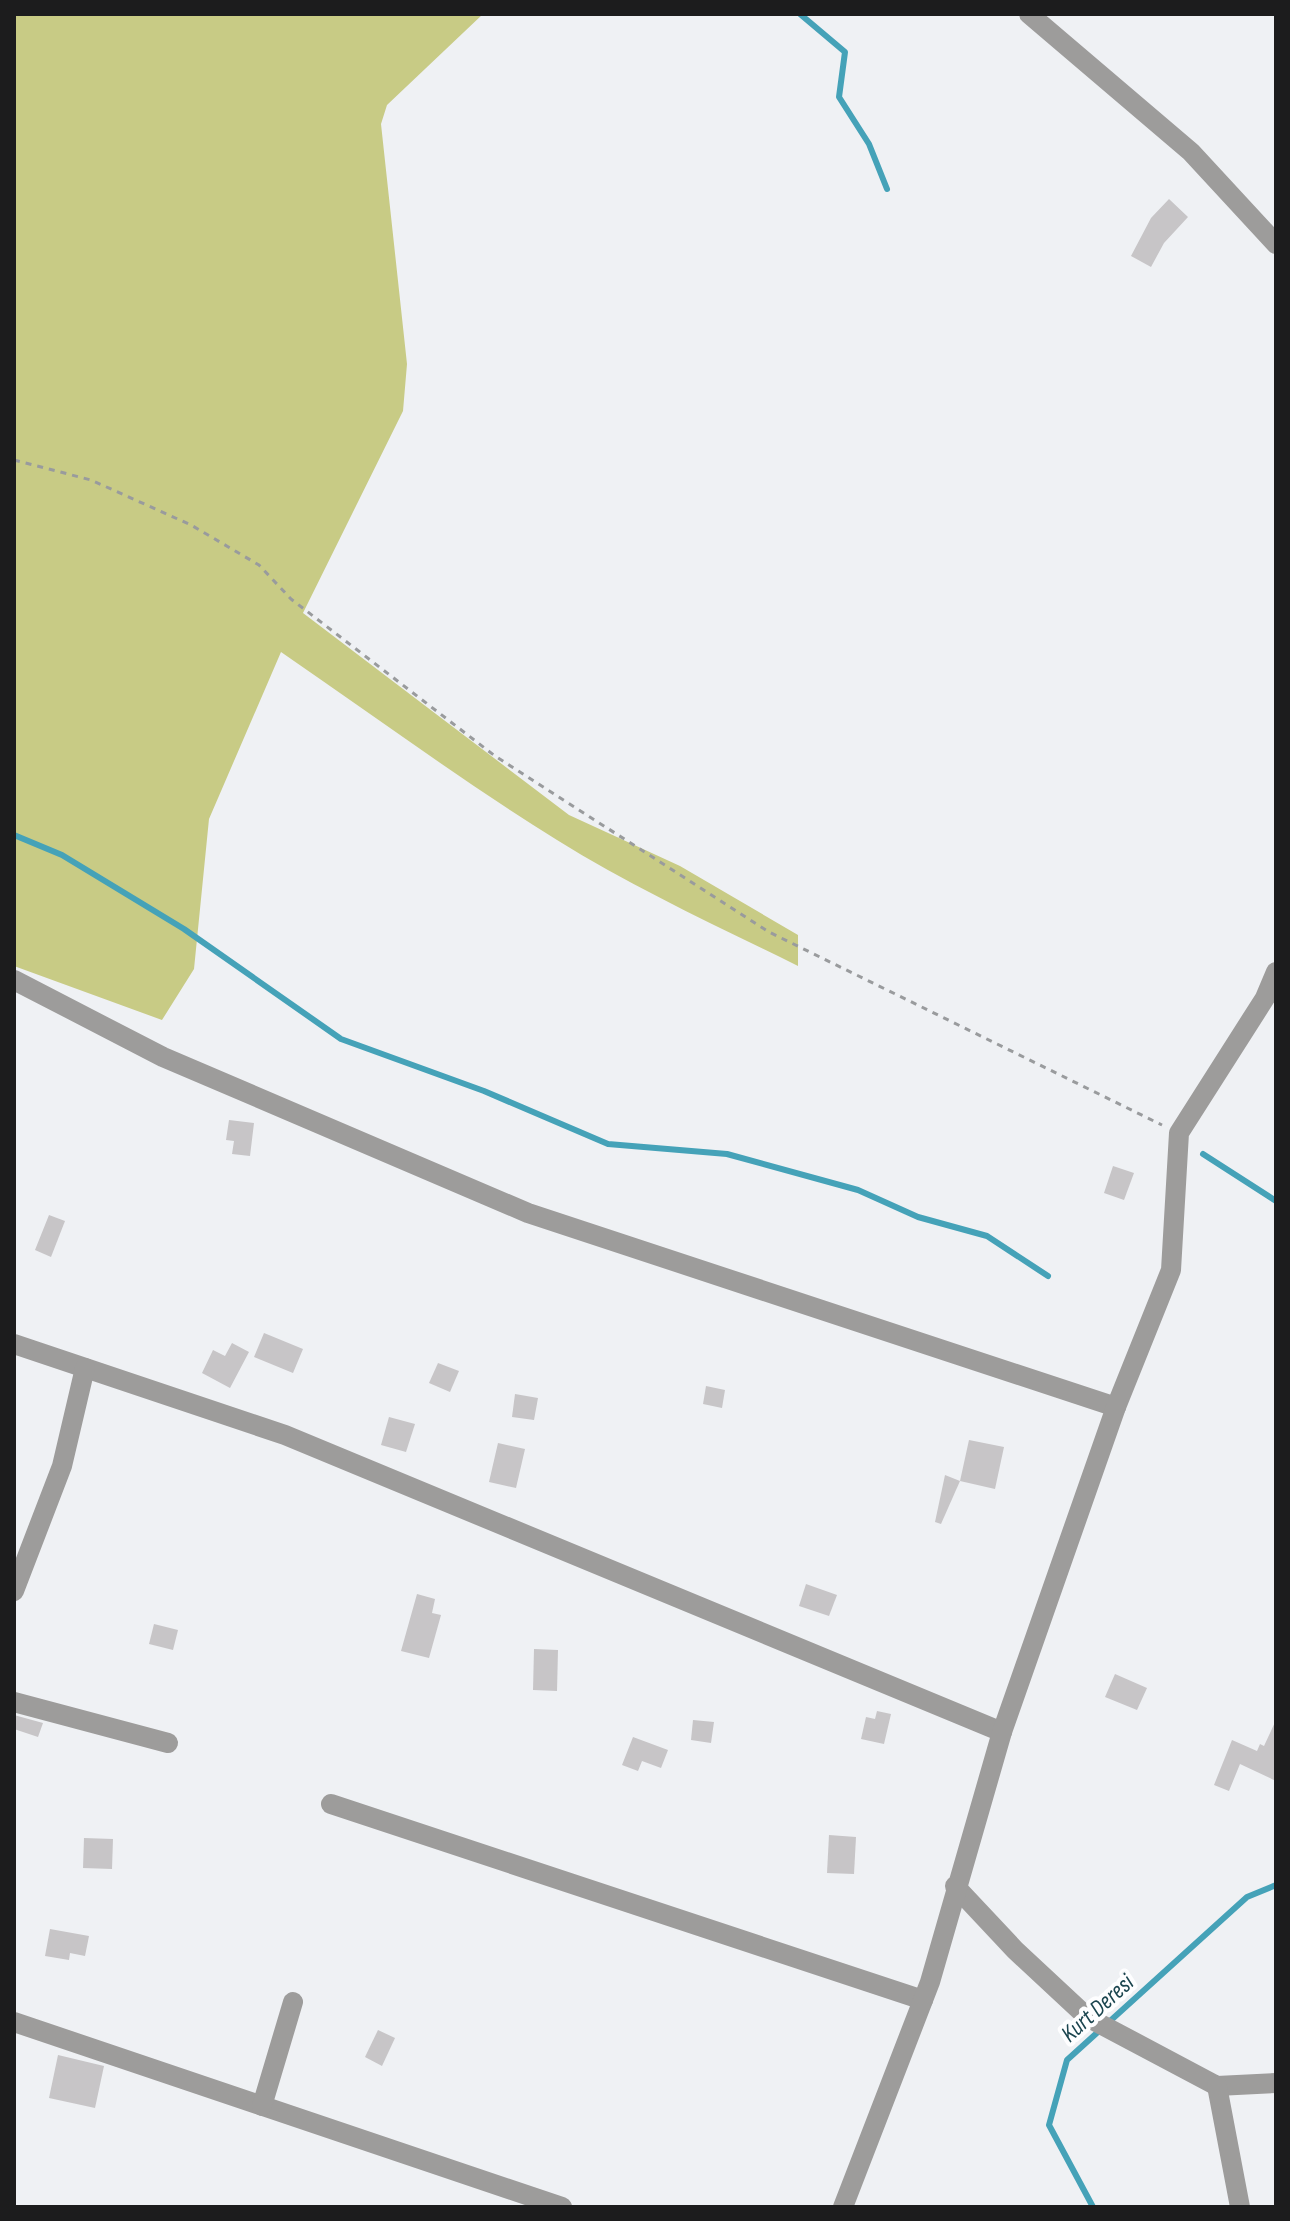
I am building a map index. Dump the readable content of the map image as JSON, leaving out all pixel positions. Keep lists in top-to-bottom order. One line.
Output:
{"water":["Kurt Deresi"]}
